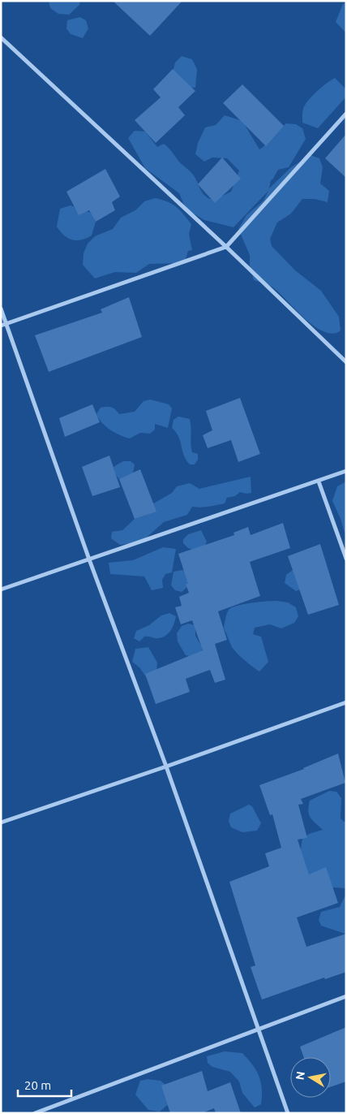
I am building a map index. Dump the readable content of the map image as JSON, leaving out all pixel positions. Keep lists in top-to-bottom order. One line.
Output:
{"scale_bar":"20 m","north":"left"}
